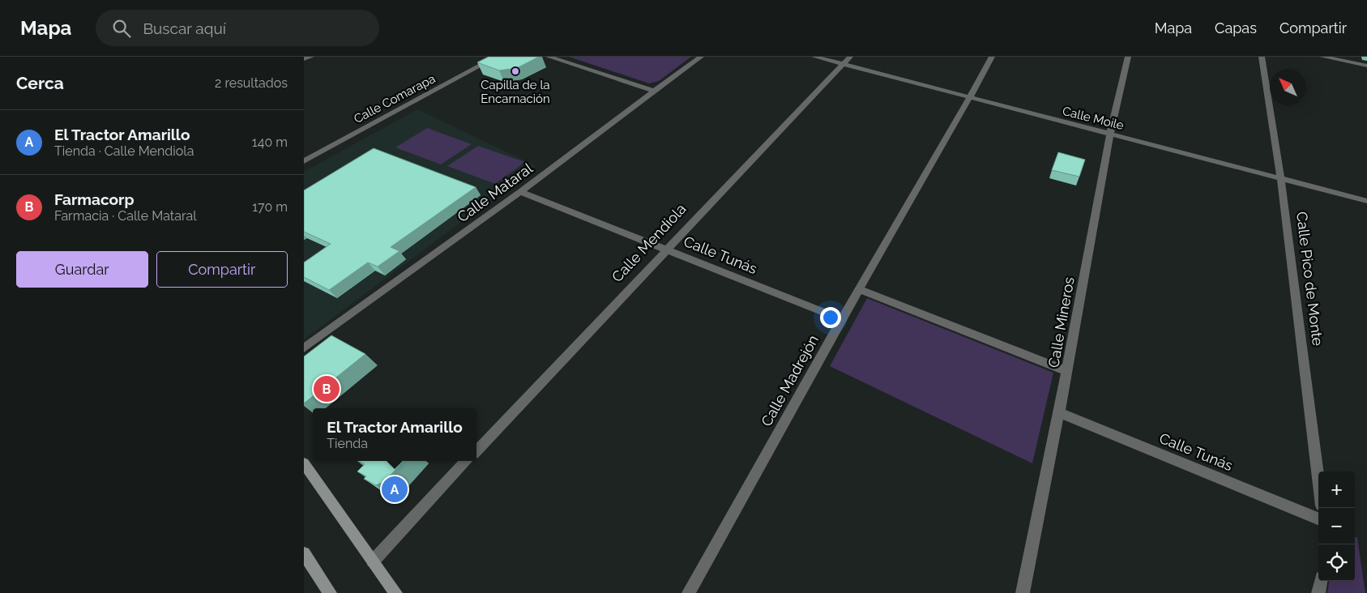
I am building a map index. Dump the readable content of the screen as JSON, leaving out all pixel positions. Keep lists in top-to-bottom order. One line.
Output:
{"streets":{"street":["Calle Comarapa","Calle Moile","Calle Mataral","Calle Mendiola","Calle Tunás","Calle Pico de Monte","Calle Mineros","Calle Madrejón"]},"crossings":[["Calle Moile","Calle Mendiola"],["Calle Moile","Calle Pico de Monte"],["Calle Moile","Calle Mineros"],["Calle Moile","Calle Madrejón"],["Calle Mataral","Calle Tunás"],["Calle Mendiola","Calle Tunás"],["Calle Tunás","Calle Mineros"],["Calle Tunás","Calle Madrejón"]],"places":["Capilla de la Encarnación"],"north":"top left","page":{"header":"Mapa","search":"Buscar aquí","nav":["Mapa","Capas","Compartir"],"heading":["Cerca","2 resultados"],"list":[{"mark":"A","name":"El Tractor Amarillo","note":"Tienda · Calle Mendiola","value":"140 m"},{"mark":"B","name":"Farmacorp","note":"Farmacia · Calle Mataral","value":"170 m"}],"buttons":["Guardar","Compartir"],"pins":["B","A"],"popup":["El Tractor Amarillo","Tienda"],"map_buttons":["+","−"]}}
